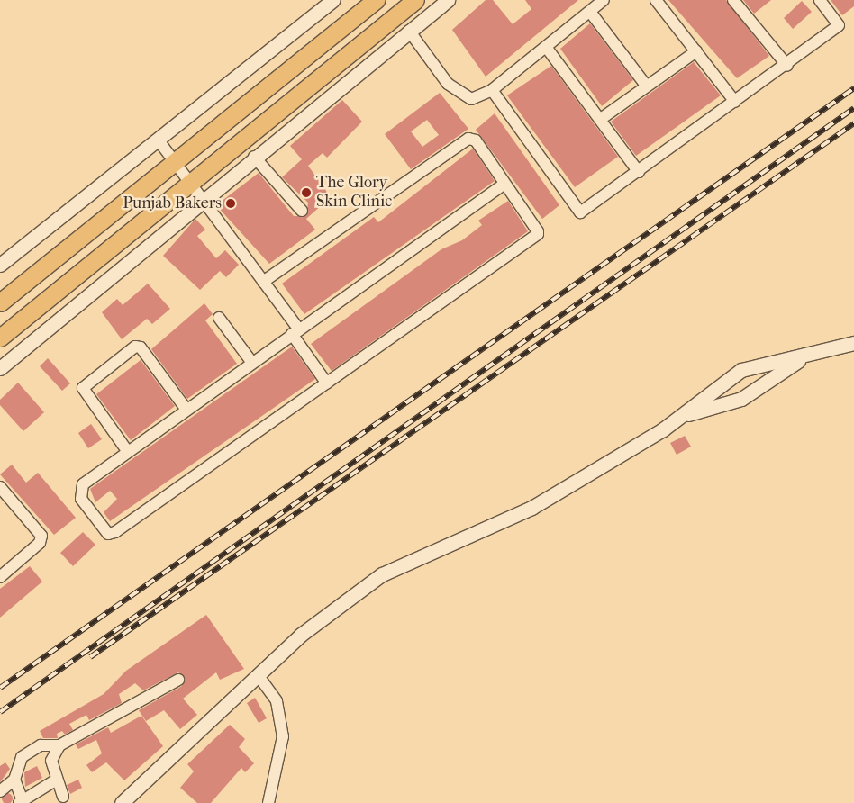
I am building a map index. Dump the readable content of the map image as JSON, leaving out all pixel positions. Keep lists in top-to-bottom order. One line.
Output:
{"places":["The Glory Skin Clinic","Punjab Bakers"]}
